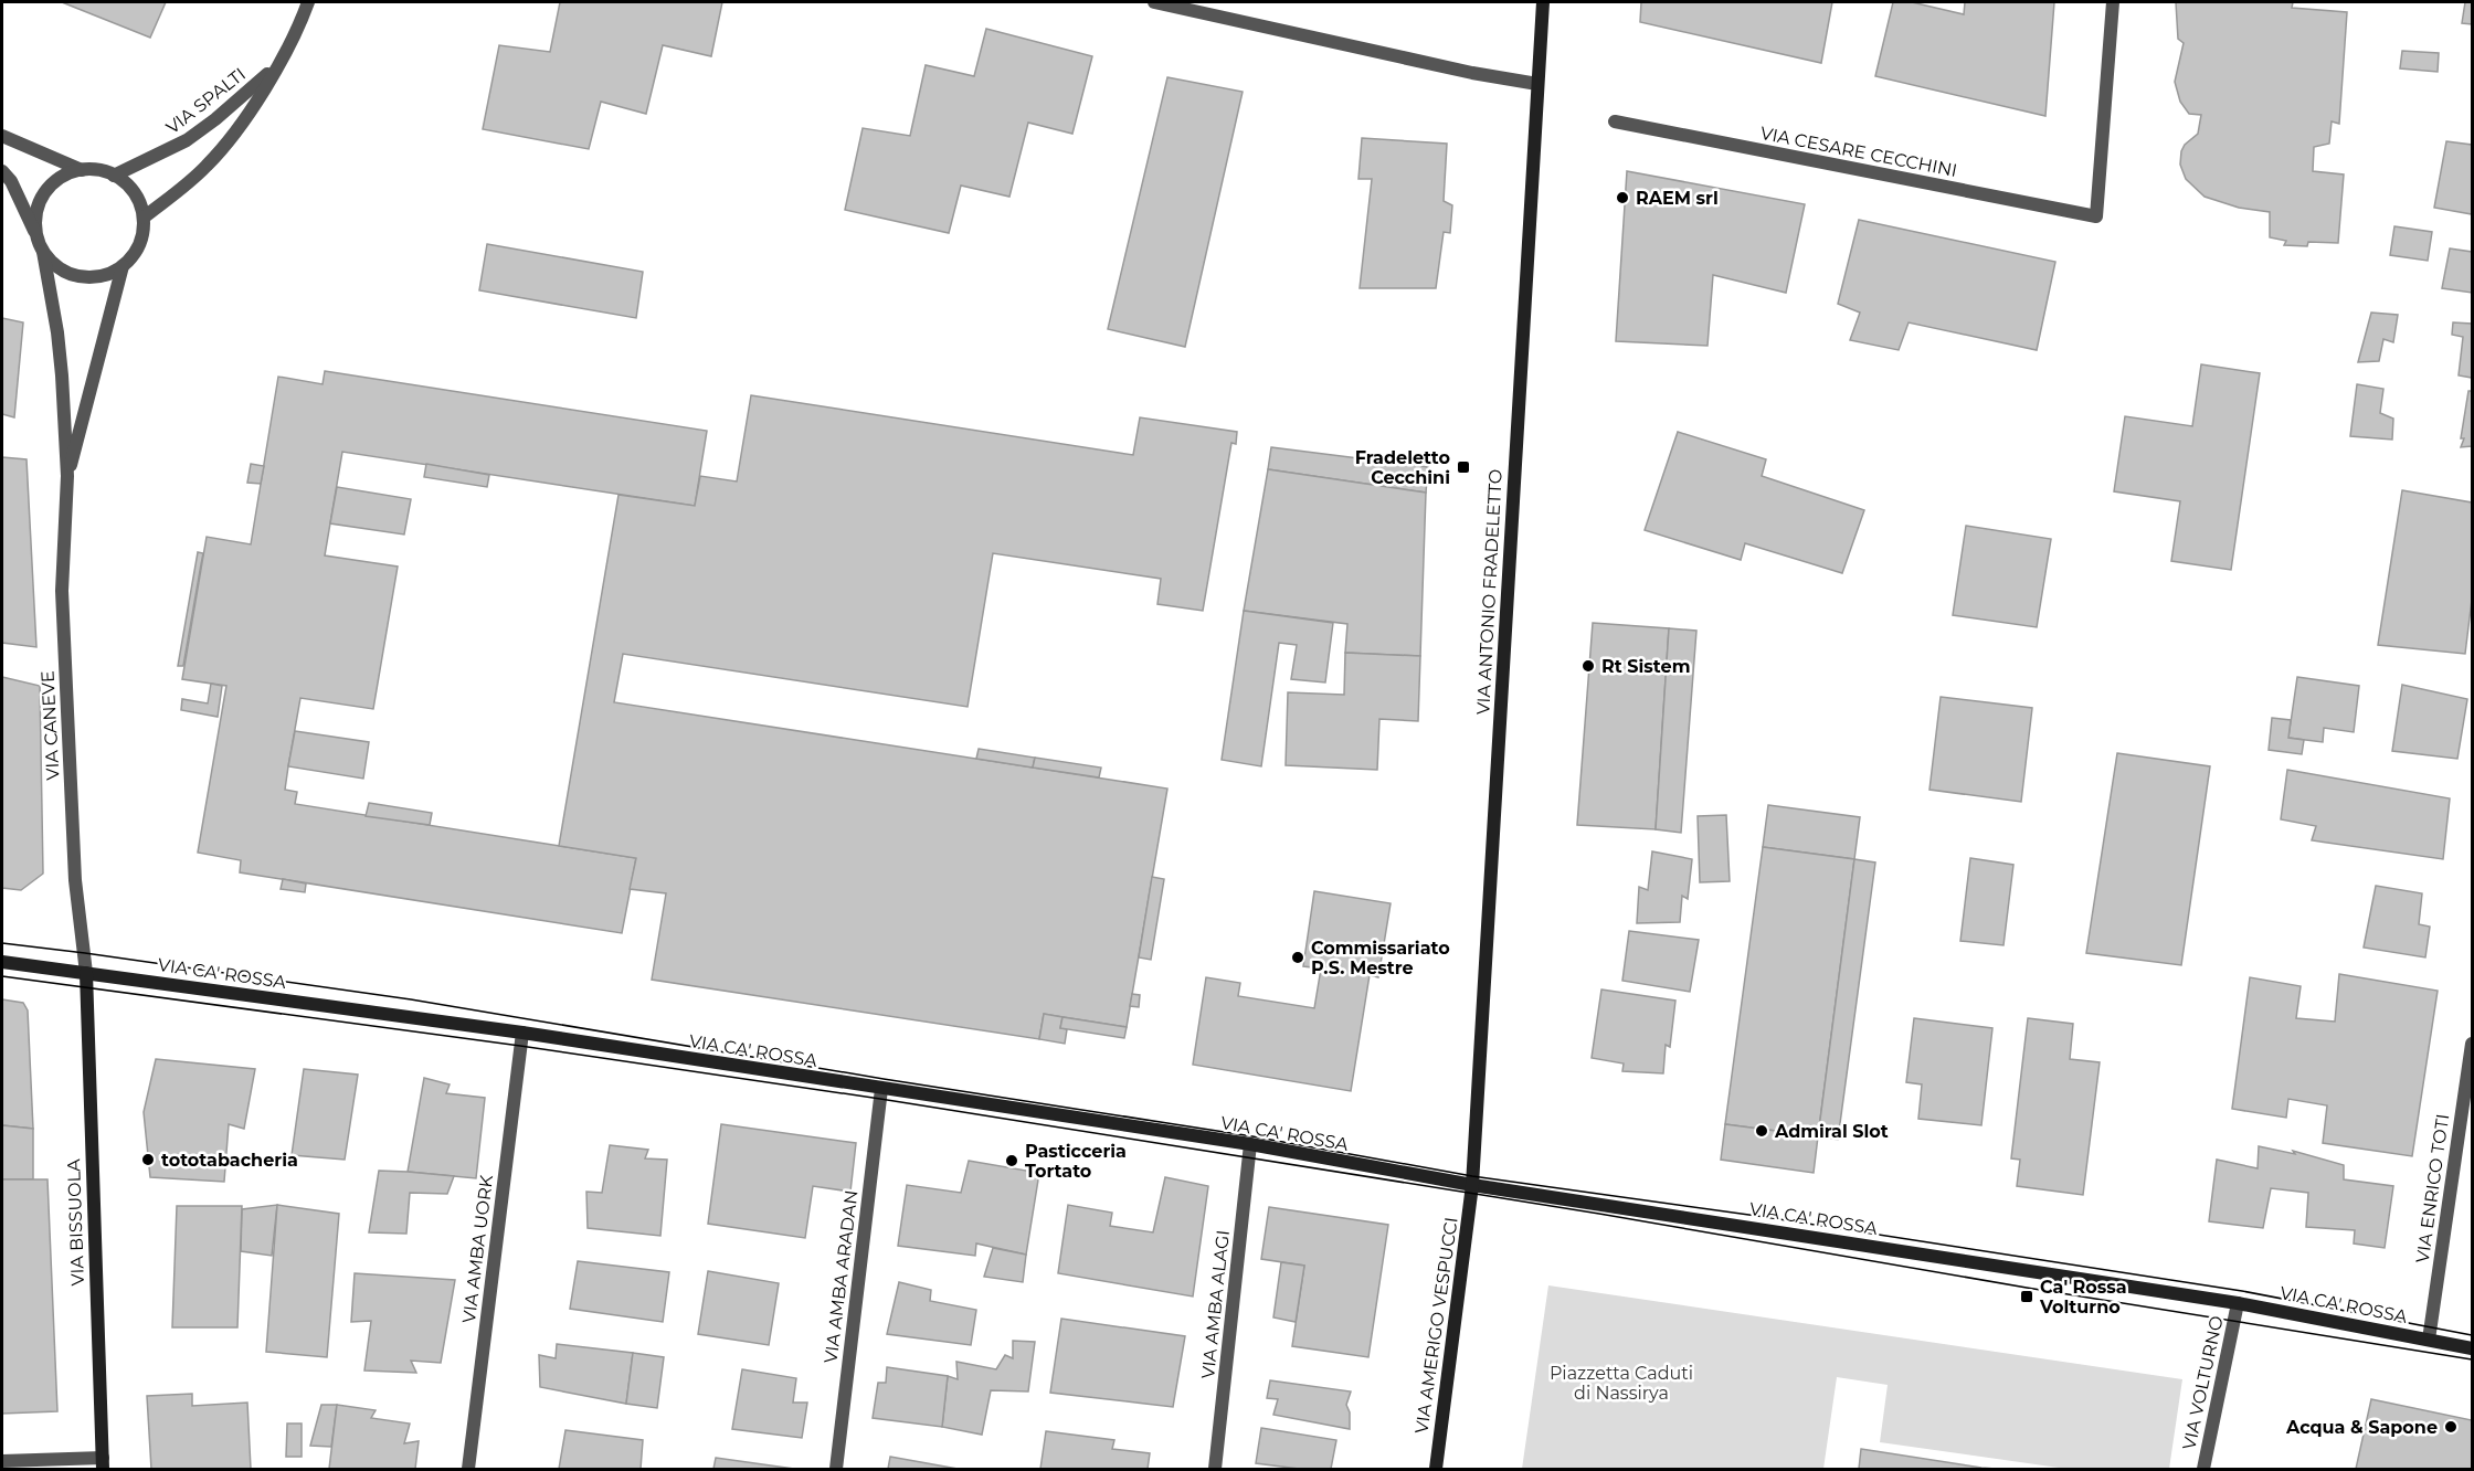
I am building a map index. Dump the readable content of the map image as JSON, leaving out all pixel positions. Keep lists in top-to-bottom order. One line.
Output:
{"streets":{"street":["VIA SPALTI","VIA CESARE CECCHINI","VIA ANTONIO FRADELETTO","VIA CANEVE","VIA CA' ROSSA","VIA ENRICO TOTI","VIA BISSUOLA","VIA AMBA UORK","VIA AMBA ARADAN","VIA AMBA ALAGI","VIA AMERIGO VESPUCCI","VIA VOLTURNO"]},"crossings":[["VIA SPALTI","VIA CANEVE"],["VIA ANTONIO FRADELETTO","VIA CA' ROSSA"],["VIA ANTONIO FRADELETTO","VIA AMERIGO VESPUCCI"],["VIA CANEVE","VIA CA' ROSSA"],["VIA CANEVE","VIA BISSUOLA"],["VIA CA' ROSSA","VIA ENRICO TOTI"],["VIA CA' ROSSA","VIA BISSUOLA"],["VIA CA' ROSSA","VIA AMBA UORK"],["VIA CA' ROSSA","VIA AMBA ARADAN"],["VIA CA' ROSSA","VIA AMBA ALAGI"],["VIA CA' ROSSA","VIA AMERIGO VESPUCCI"],["VIA CA' ROSSA","VIA VOLTURNO"]],"parks":["Piazzetta Caduti di Nassirya"],"places":{"other":["RAEM srl","Rt Sistem","Commissariato P.S. Mestre","Admiral Slot","tototabacheria","Pasticceria Tortato","Acqua & Sapone"],"transit":["Fradeletto Cecchini","Ca' Rossa Volturno"]}}
